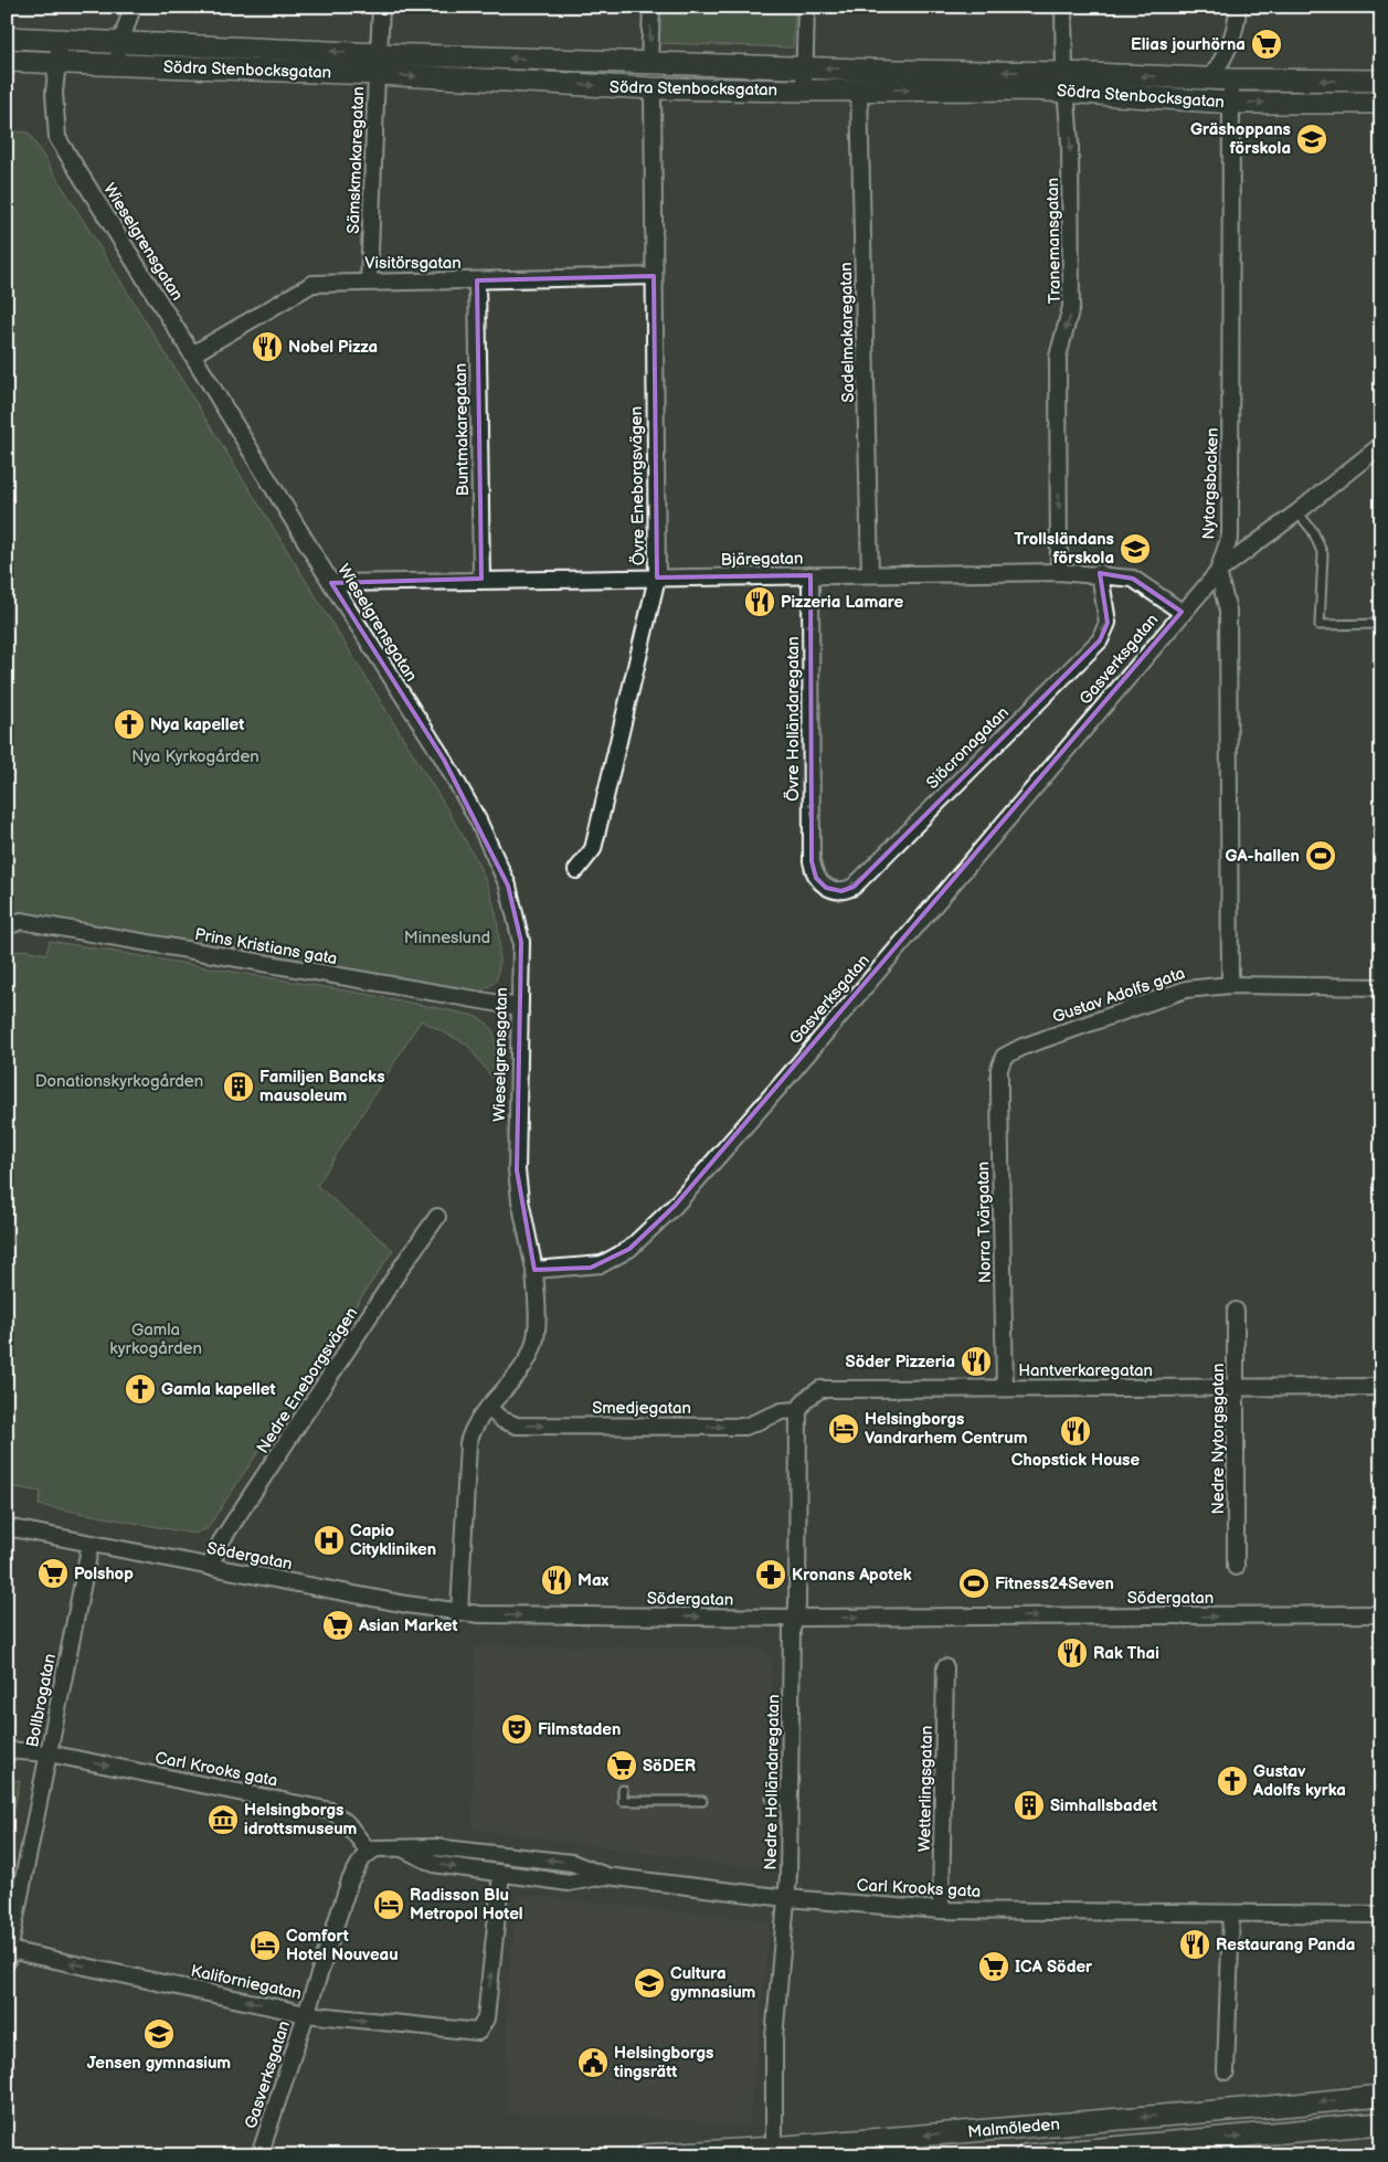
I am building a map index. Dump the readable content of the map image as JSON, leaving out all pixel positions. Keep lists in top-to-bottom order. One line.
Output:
{"streets":{"main road":["Södra Stenbocksgatan","Malmöleden"],"street":["Sämskmakaregatan","Tranemansgatan","Wieselgrensgatan","Visitörsgatan","Sadelmakaregatan","Buntmakaregatan","Nytorgsbacken","Övre Eneborgsvägen","Bjäregatan","Gasverksgatan","Övre Holländaregatan","Siöcronagatan","Prins Kristians gata","Gustav Adolfs gata","Norra Tvärgatan","Hantverkaregatan","Nedre Eneborgsvägen","Smedjegatan","Nedre Nytorgsgatan","Södergatan","Bollbrogatan","Carl Krooks gata","Nedre Holländaregatan","Wetterlingsgatan","Kaliforniegatan"]},"crossings":[["Södra Stenbocksgatan","Sämskmakaregatan"],["Södra Stenbocksgatan","Tranemansgatan"],["Södra Stenbocksgatan","Wieselgrensgatan"],["Södra Stenbocksgatan","Sadelmakaregatan"],["Södra Stenbocksgatan","Nytorgsbacken"],["Södra Stenbocksgatan","Övre Eneborgsvägen"],["Sämskmakaregatan","Visitörsgatan"],["Tranemansgatan","Bjäregatan"],["Wieselgrensgatan","Visitörsgatan"],["Wieselgrensgatan","Bjäregatan"],["Wieselgrensgatan","Gasverksgatan"],["Wieselgrensgatan","Prins Kristians gata"],["Visitörsgatan","Buntmakaregatan"],["Visitörsgatan","Övre Eneborgsvägen"],["Sadelmakaregatan","Bjäregatan"],["Buntmakaregatan","Bjäregatan"],["Nytorgsbacken","Gasverksgatan"],["Övre Eneborgsvägen","Bjäregatan"],["Bjäregatan","Gasverksgatan"],["Bjäregatan","Övre Holländaregatan"],["Bjäregatan","Siöcronagatan"],["Gasverksgatan","Carl Krooks gata"],["Gasverksgatan","Kaliforniegatan"],["Övre Holländaregatan","Siöcronagatan"],["Gustav Adolfs gata","Norra Tvärgatan"],["Norra Tvärgatan","Hantverkaregatan"],["Hantverkaregatan","Smedjegatan"],["Hantverkaregatan","Nedre Nytorgsgatan"],["Hantverkaregatan","Nedre Holländaregatan"],["Nedre Eneborgsvägen","Södergatan"],["Smedjegatan","Nedre Holländaregatan"],["Södergatan","Bollbrogatan"],["Södergatan","Nedre Holländaregatan"],["Bollbrogatan","Carl Krooks gata"],["Bollbrogatan","Kaliforniegatan"],["Carl Krooks gata","Nedre Holländaregatan"],["Carl Krooks gata","Wetterlingsgatan"],["Carl Krooks gata","Kaliforniegatan"],["Nedre Holländaregatan","Malmöleden"]],"one_way":["Tranemansgatan","Övre Holländaregatan","Siöcronagatan","Smedjegatan","Södergatan"],"parks":["Nya Kyrkogården","Minneslund","Donationskyrkogården","Gamla kyrkogården"],"places":{"supermarket":["Elias jourhörna","Polshop","Asian Market","SöDER","ICA Söder"],"school or university":["Gräshoppans förskola","Trollsländans förskola","Cultura gymnasium","Jensen gymnasium"],"restaurant":["Nobel Pizza","Pizzeria Lamare","Söder Pizzeria","Chopstick House","Max","Rak Thai","Restaurang Panda"],"church":["Nya kapellet","Gamla kapellet","Gustav Adolfs kyrka"],"sports":["GA-hallen","Fitness24Seven"],"building":["Familjen Bancks mausoleum","Simhallsbadet"],"hotel":["Helsingborgs Vandrarhem Centrum","Radisson Blu Metropol Hotel","Comfort Hotel Nouveau"],"hospital":["Capio Citykliniken"],"pharmacy":["Kronans Apotek"],"theatre":["Filmstaden"],"museum":["Helsingborgs idrottsmuseum"],"public building":["Helsingborgs tingsrätt"]}}
